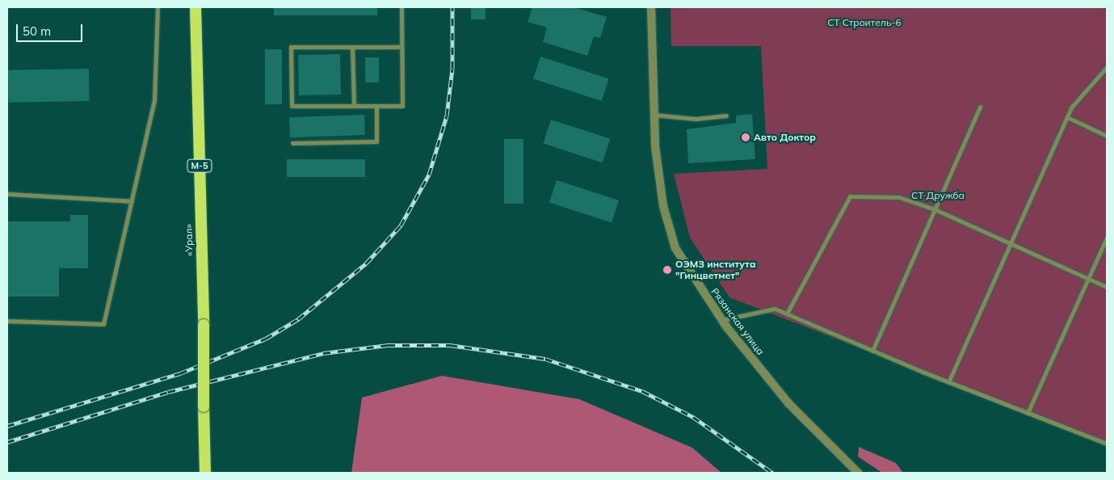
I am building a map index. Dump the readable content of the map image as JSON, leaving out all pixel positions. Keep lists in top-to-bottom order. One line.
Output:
{"streets":{"highway":["М-5","«Урал»"],"street":["Рязанская улица"]},"parks":["СТ Строитель-6","СТ Дружба"],"places":["Авто Доктор","ОЭМЗ института \"Гинцветмет\""],"scale_bar":"50 m"}
